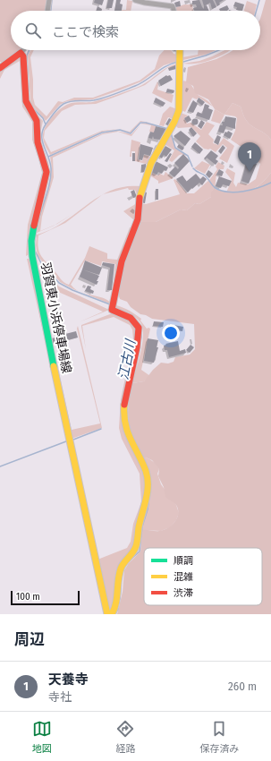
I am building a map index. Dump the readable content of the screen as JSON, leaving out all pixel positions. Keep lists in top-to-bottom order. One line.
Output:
{"streets":{"street":["羽賀東小浜停車場線"]},"water":["江古川"],"legend":["順調","混雑","渋滞"],"scale_bar":"100 m","page":{"search":"ここで検索","pins":"1","scale":"100 m","heading":"周辺","list":[{"mark":"1","name":"天養寺","note":"寺社","value":"260 m"}],"nav":["地図","経路","保存済み"]}}
